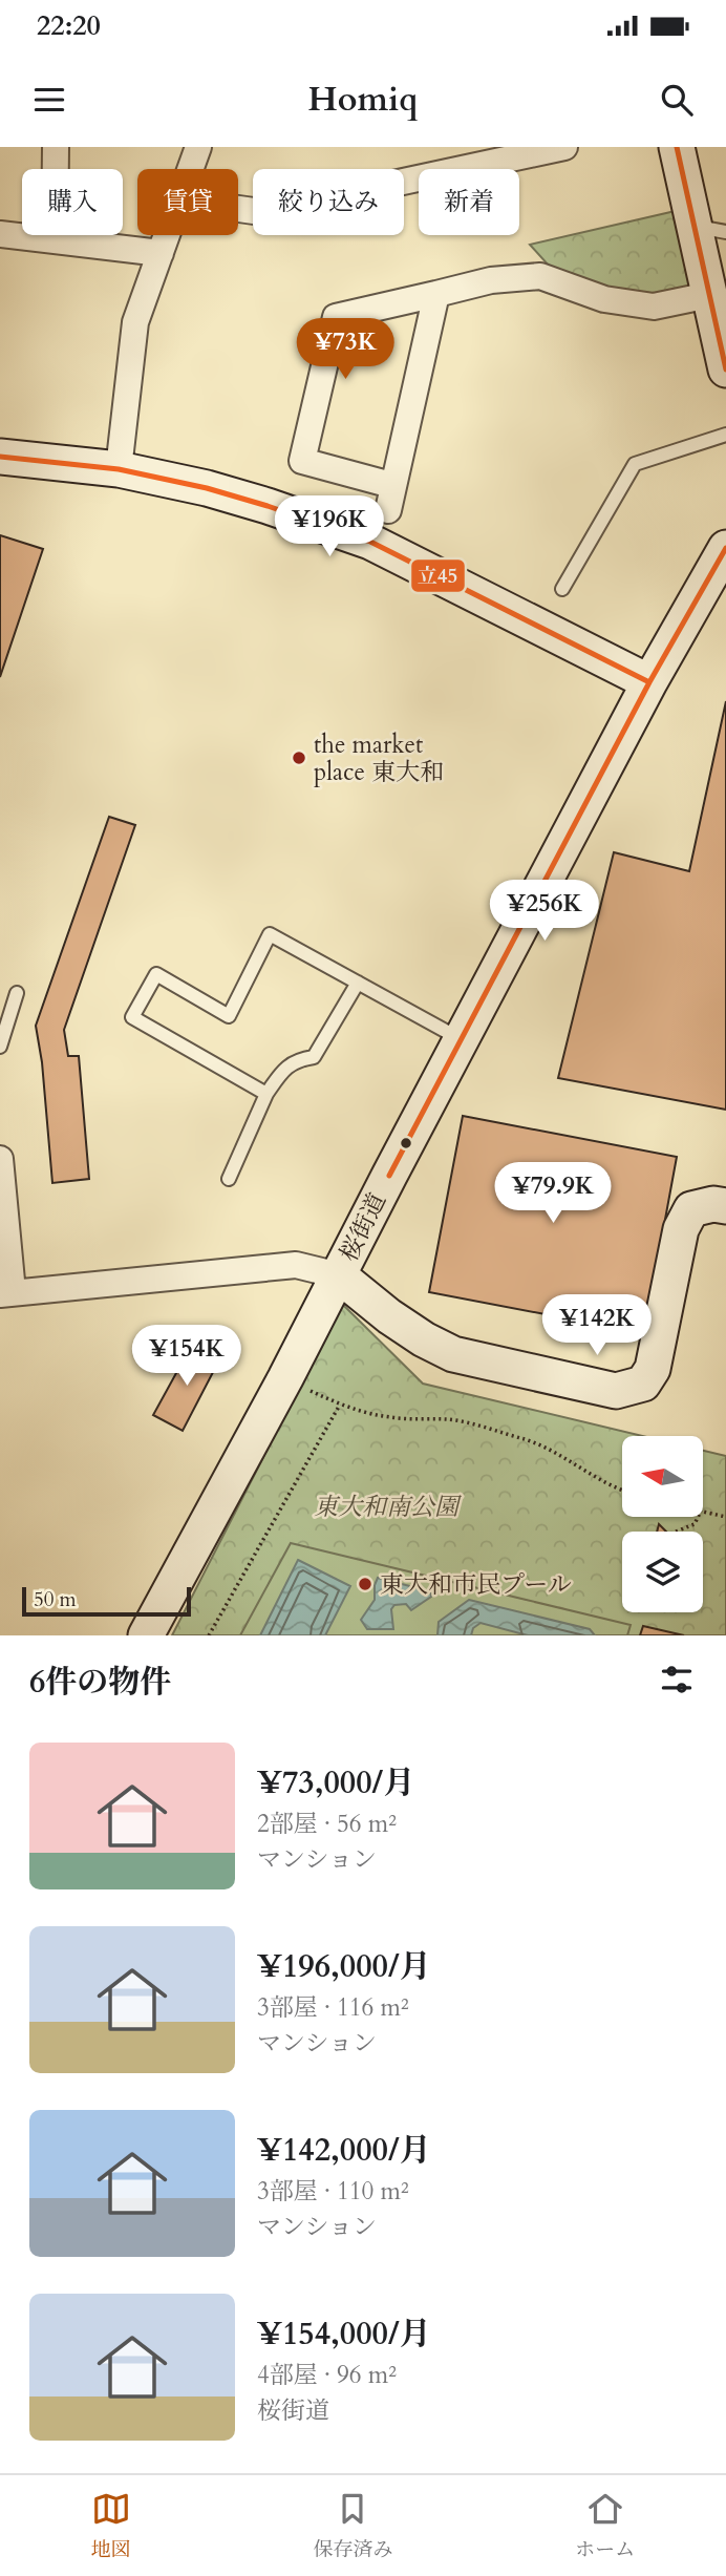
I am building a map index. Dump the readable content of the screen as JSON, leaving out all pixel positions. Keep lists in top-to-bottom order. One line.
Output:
{"streets":{"street":["桜街道"]},"parks":["東大和南公園"],"places":["the market place 東大和","東大和市民プール"],"lines":["transit line 立45"],"scale_bar":"50 m","north":"left","page":{"status":"22:20","header":"Homiq","chip":["購入","賃貸","絞り込み","新着"],"price":["¥73K","¥196K","¥256K","¥79.9K","¥142K","¥154K"],"scale":"50 m","heading":"6件の物件","list":[{"name":"¥73,000/月","note":"2部屋 · 56 m² · マンション"},{"name":"¥196,000/月","note":"3部屋 · 116 m² · マンション"},{"name":"¥142,000/月","note":"3部屋 · 110 m² · マンション"},{"name":"¥154,000/月","note":"4部屋 · 96 m² · 桜街道"}],"tabs":["地図","保存済み","ホーム"]}}
